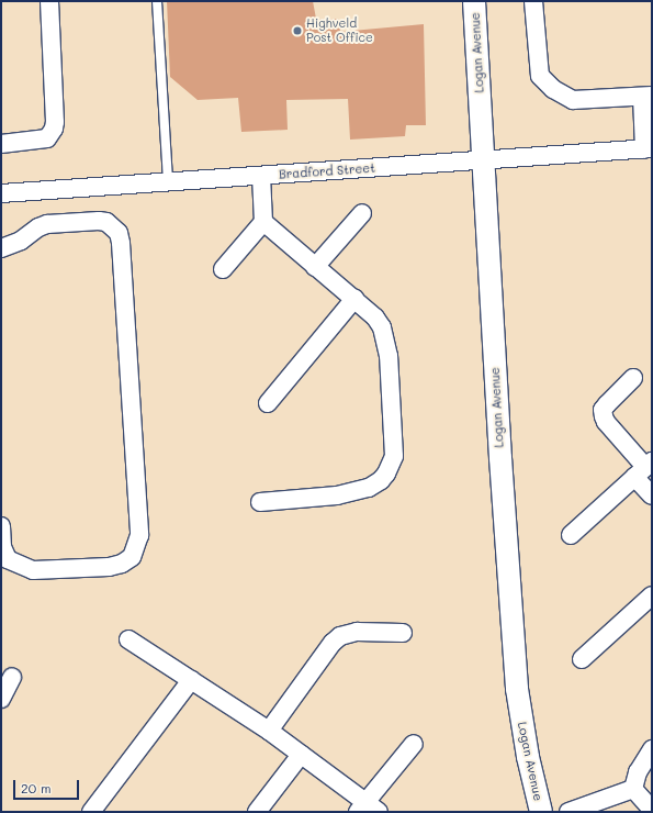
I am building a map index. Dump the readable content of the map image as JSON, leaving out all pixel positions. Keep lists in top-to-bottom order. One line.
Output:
{"streets":{"street":["Logan Avenue","Bradford Street"]},"crossings":[["Logan Avenue","Bradford Street"]],"places":["Highveld Post Office"],"scale_bar":"20 m"}
